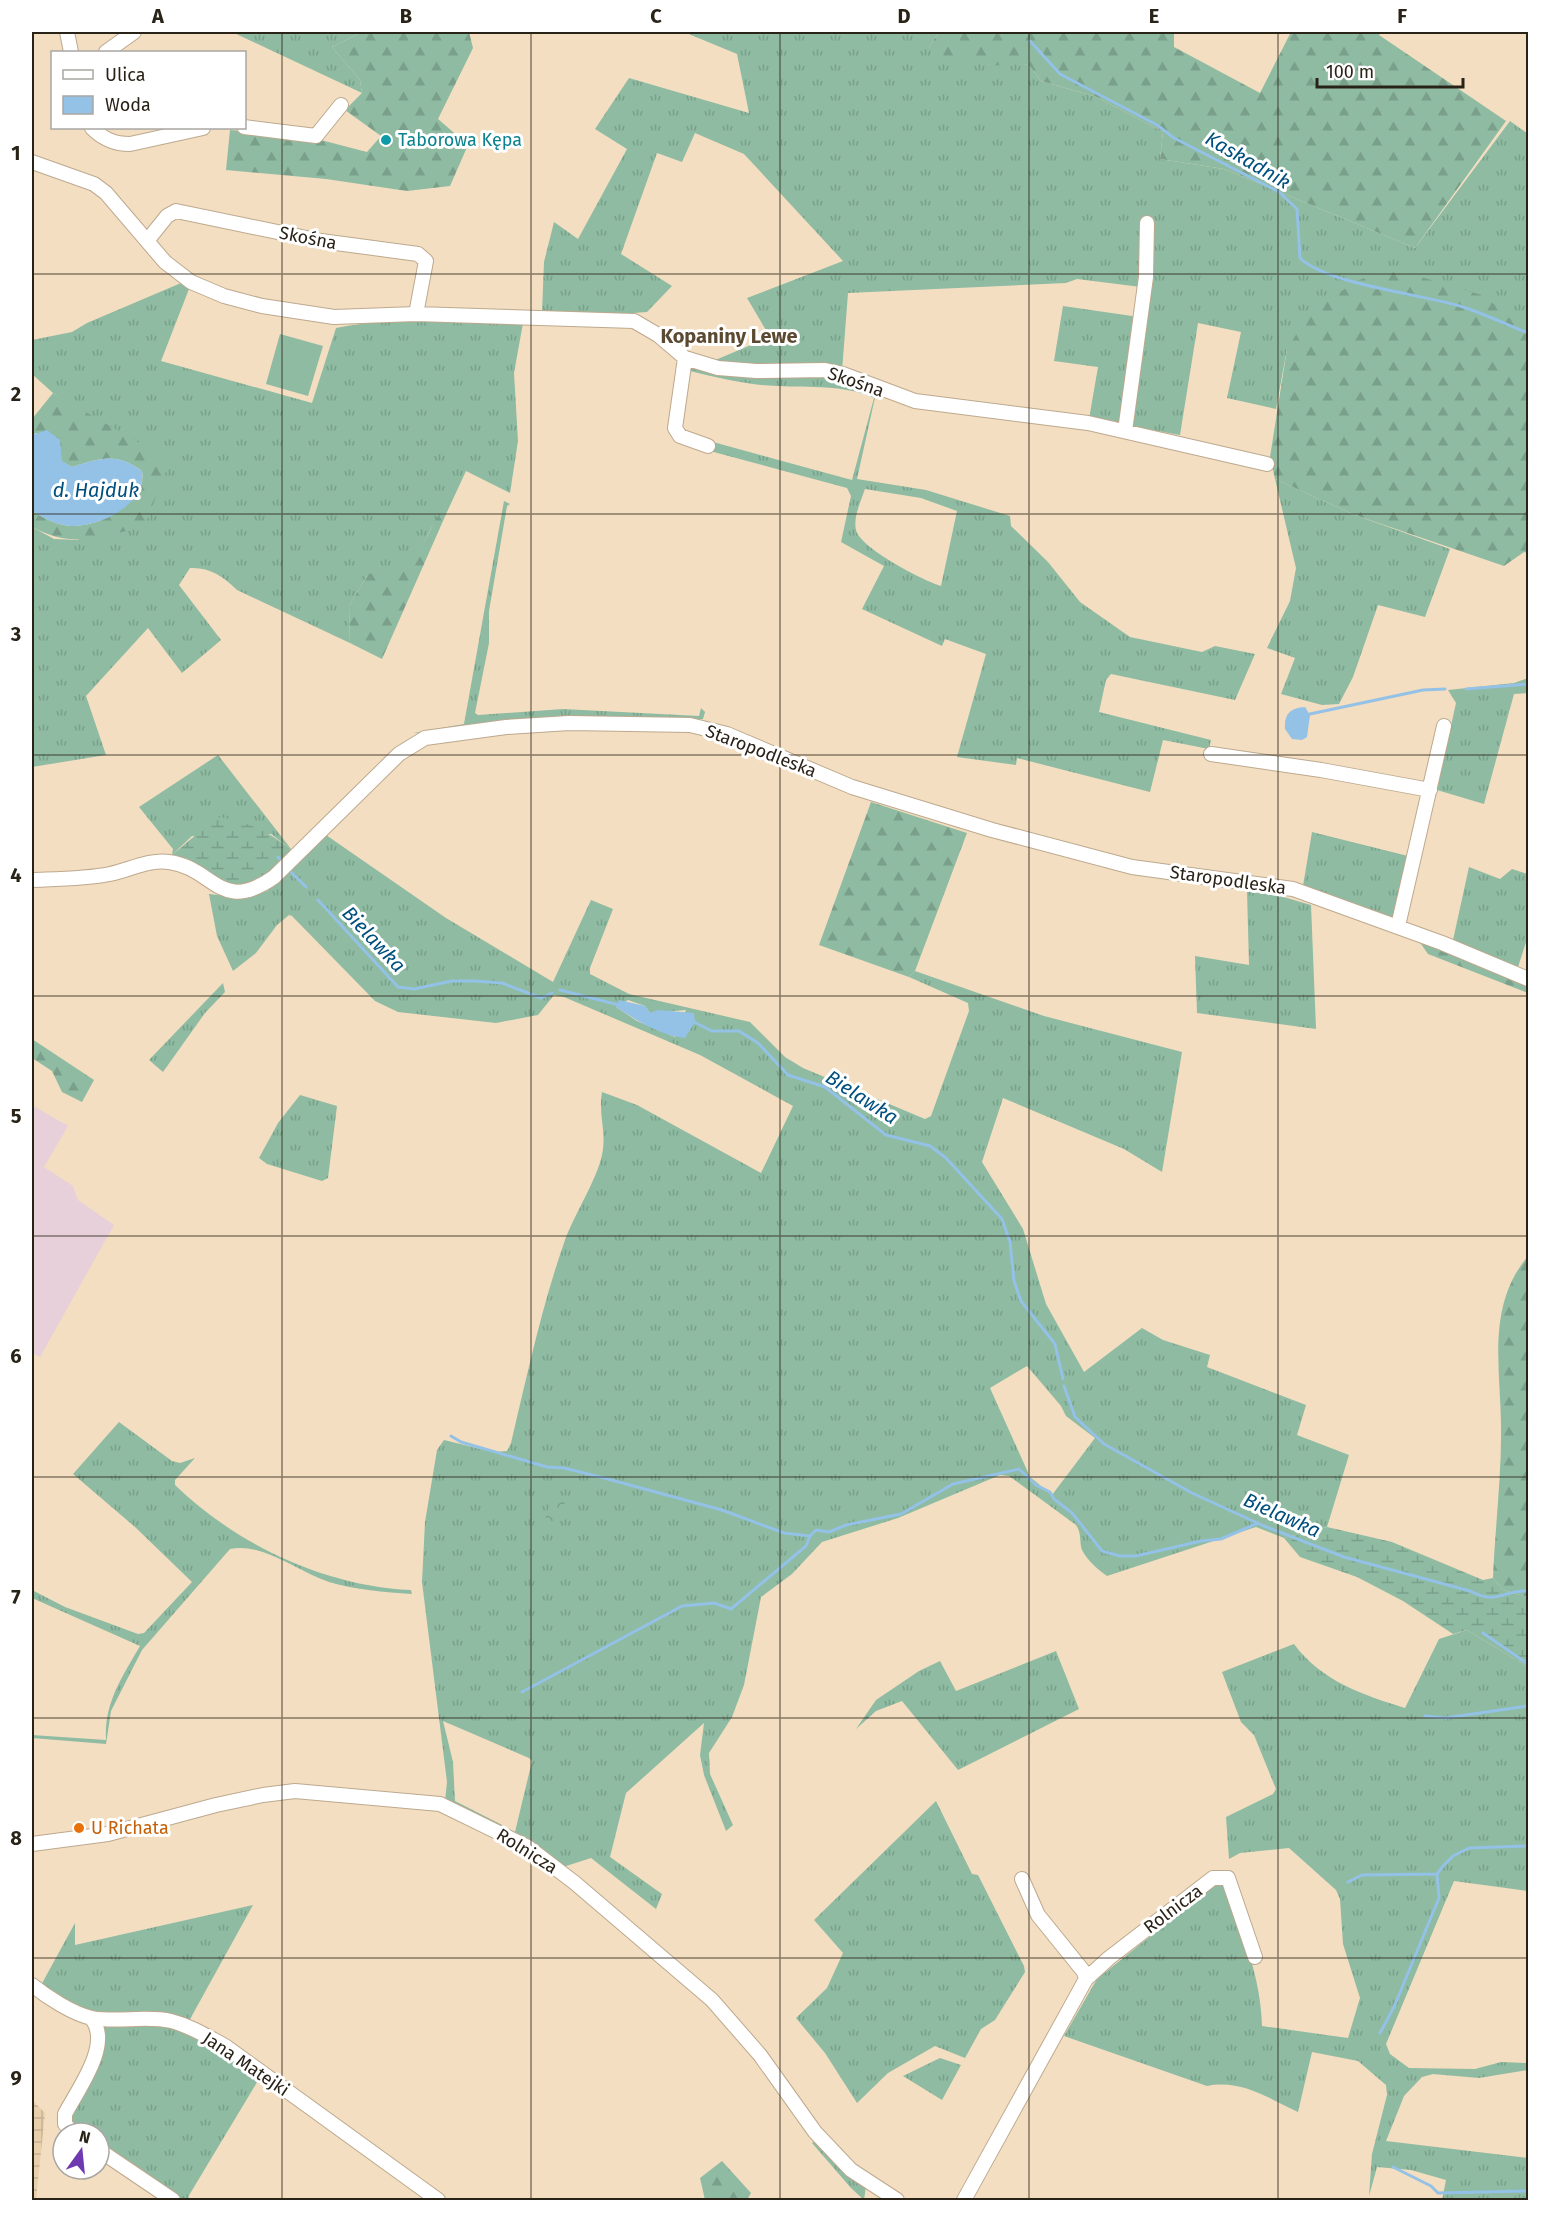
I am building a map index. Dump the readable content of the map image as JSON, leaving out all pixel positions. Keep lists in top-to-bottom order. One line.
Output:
{"streets":{"street":["Skośna","Staropodleska","Rolnicza","Jana Matejki"]},"districts":["Kopaniny Lewe"],"water":["Kaskadnik","d. Hajduk","Bielawka"],"places":["Taborowa Kępa","U Richata"],"legend":["Ulica","Woda"],"scale_bar":"100 m","north":"top","grid":{"columns":["A","B","C","D","E","F"],"rows":["1","2","3","4","5","6","7","8","9"]}}
